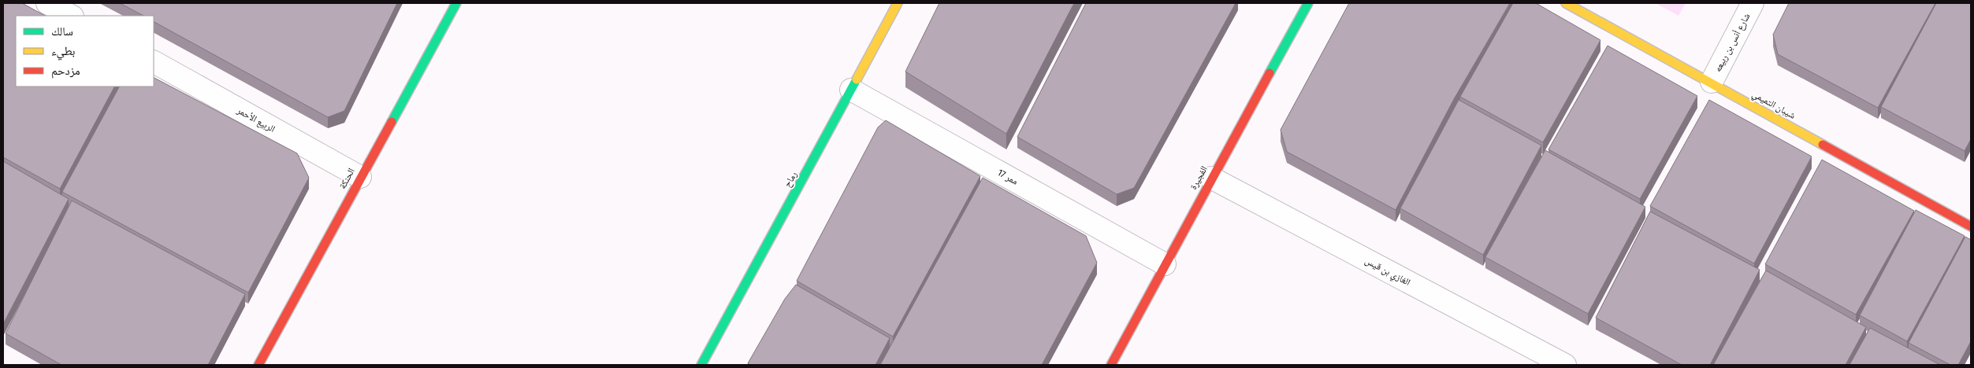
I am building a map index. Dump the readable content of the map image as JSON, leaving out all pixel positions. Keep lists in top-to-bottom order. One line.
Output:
{"streets":{"street":["شارع أنس بن ربيعه","شيبان التميمي","الربيع الأحمر","ممر 17","الفجيرة","الحنكة","رماح","الغازي بن قيس"]},"crossings":[["شارع أنس بن ربيعه","شيبان التميمي"],["الربيع الأحمر","الحنكة"],["ممر 17","الفجيرة"],["ممر 17","رماح"],["الفجيرة","الغازي بن قيس"]],"legend":["سالك","بطيء","مزدحم"]}
